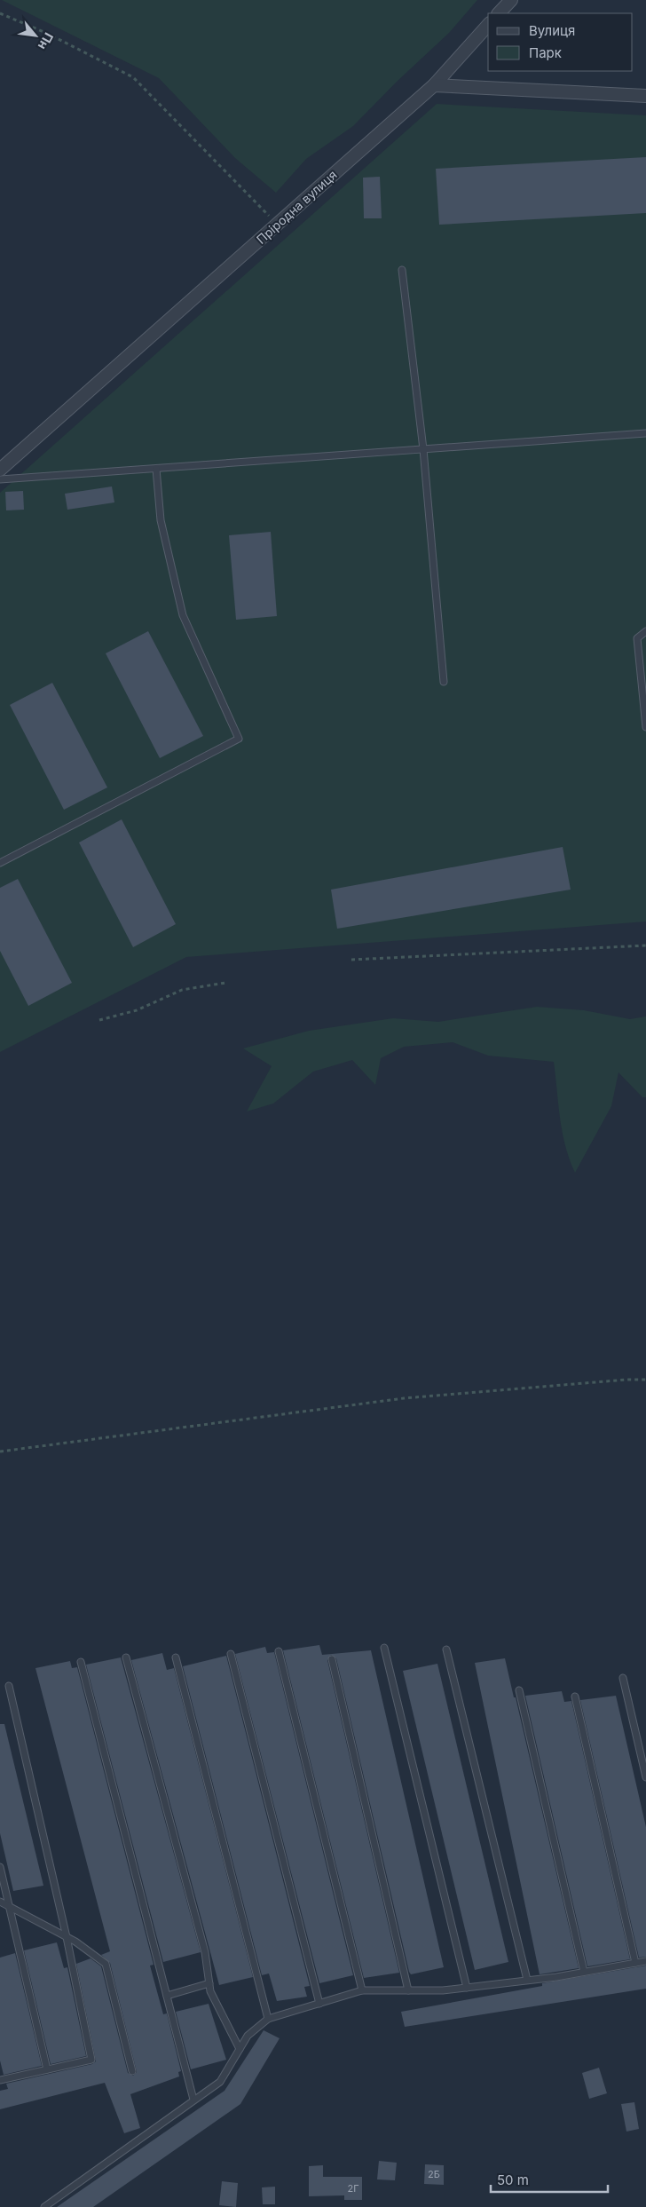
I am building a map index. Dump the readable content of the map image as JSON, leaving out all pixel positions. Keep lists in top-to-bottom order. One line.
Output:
{"streets":{"street":["Пріродна вулиця"]},"house_numbers":["2Б","2Г"],"legend":["Вулиця","Парк"],"scale_bar":"50 m","north":"bottom right"}
